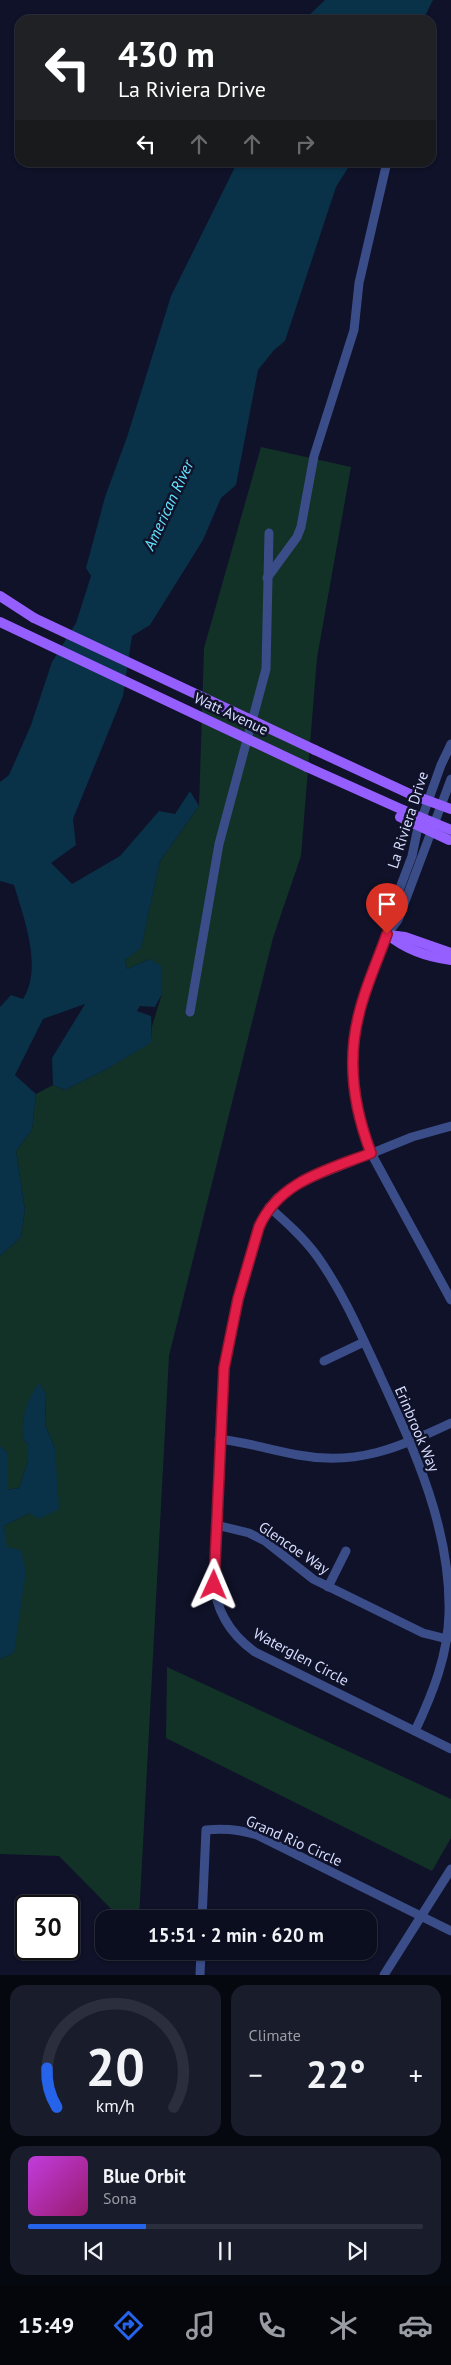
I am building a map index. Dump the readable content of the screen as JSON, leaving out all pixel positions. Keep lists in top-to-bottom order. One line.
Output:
{"streets":{"main road":["Watt Avenue"],"street":["La Riviera Drive","Erinbrook Way","Glencoe Way","Waterglen Circle","Grand Rio Circle"]},"crossings":[["La Riviera Drive","Waterglen Circle"],["Erinbrook Way","Glencoe Way"],["Erinbrook Way","Waterglen Circle"],["Glencoe Way","Waterglen Circle"]],"water":["American River"],"page":{"turn":["430 m","La Riviera Drive"],"limit":"30","trip":"15:51 · 2 min · 620 m","tile":"Climate","heat":["−","22°","+"],"song":["Blue Orbit","Sona"],"tabs":"15:49","gauge":["20","km/h"]}}
